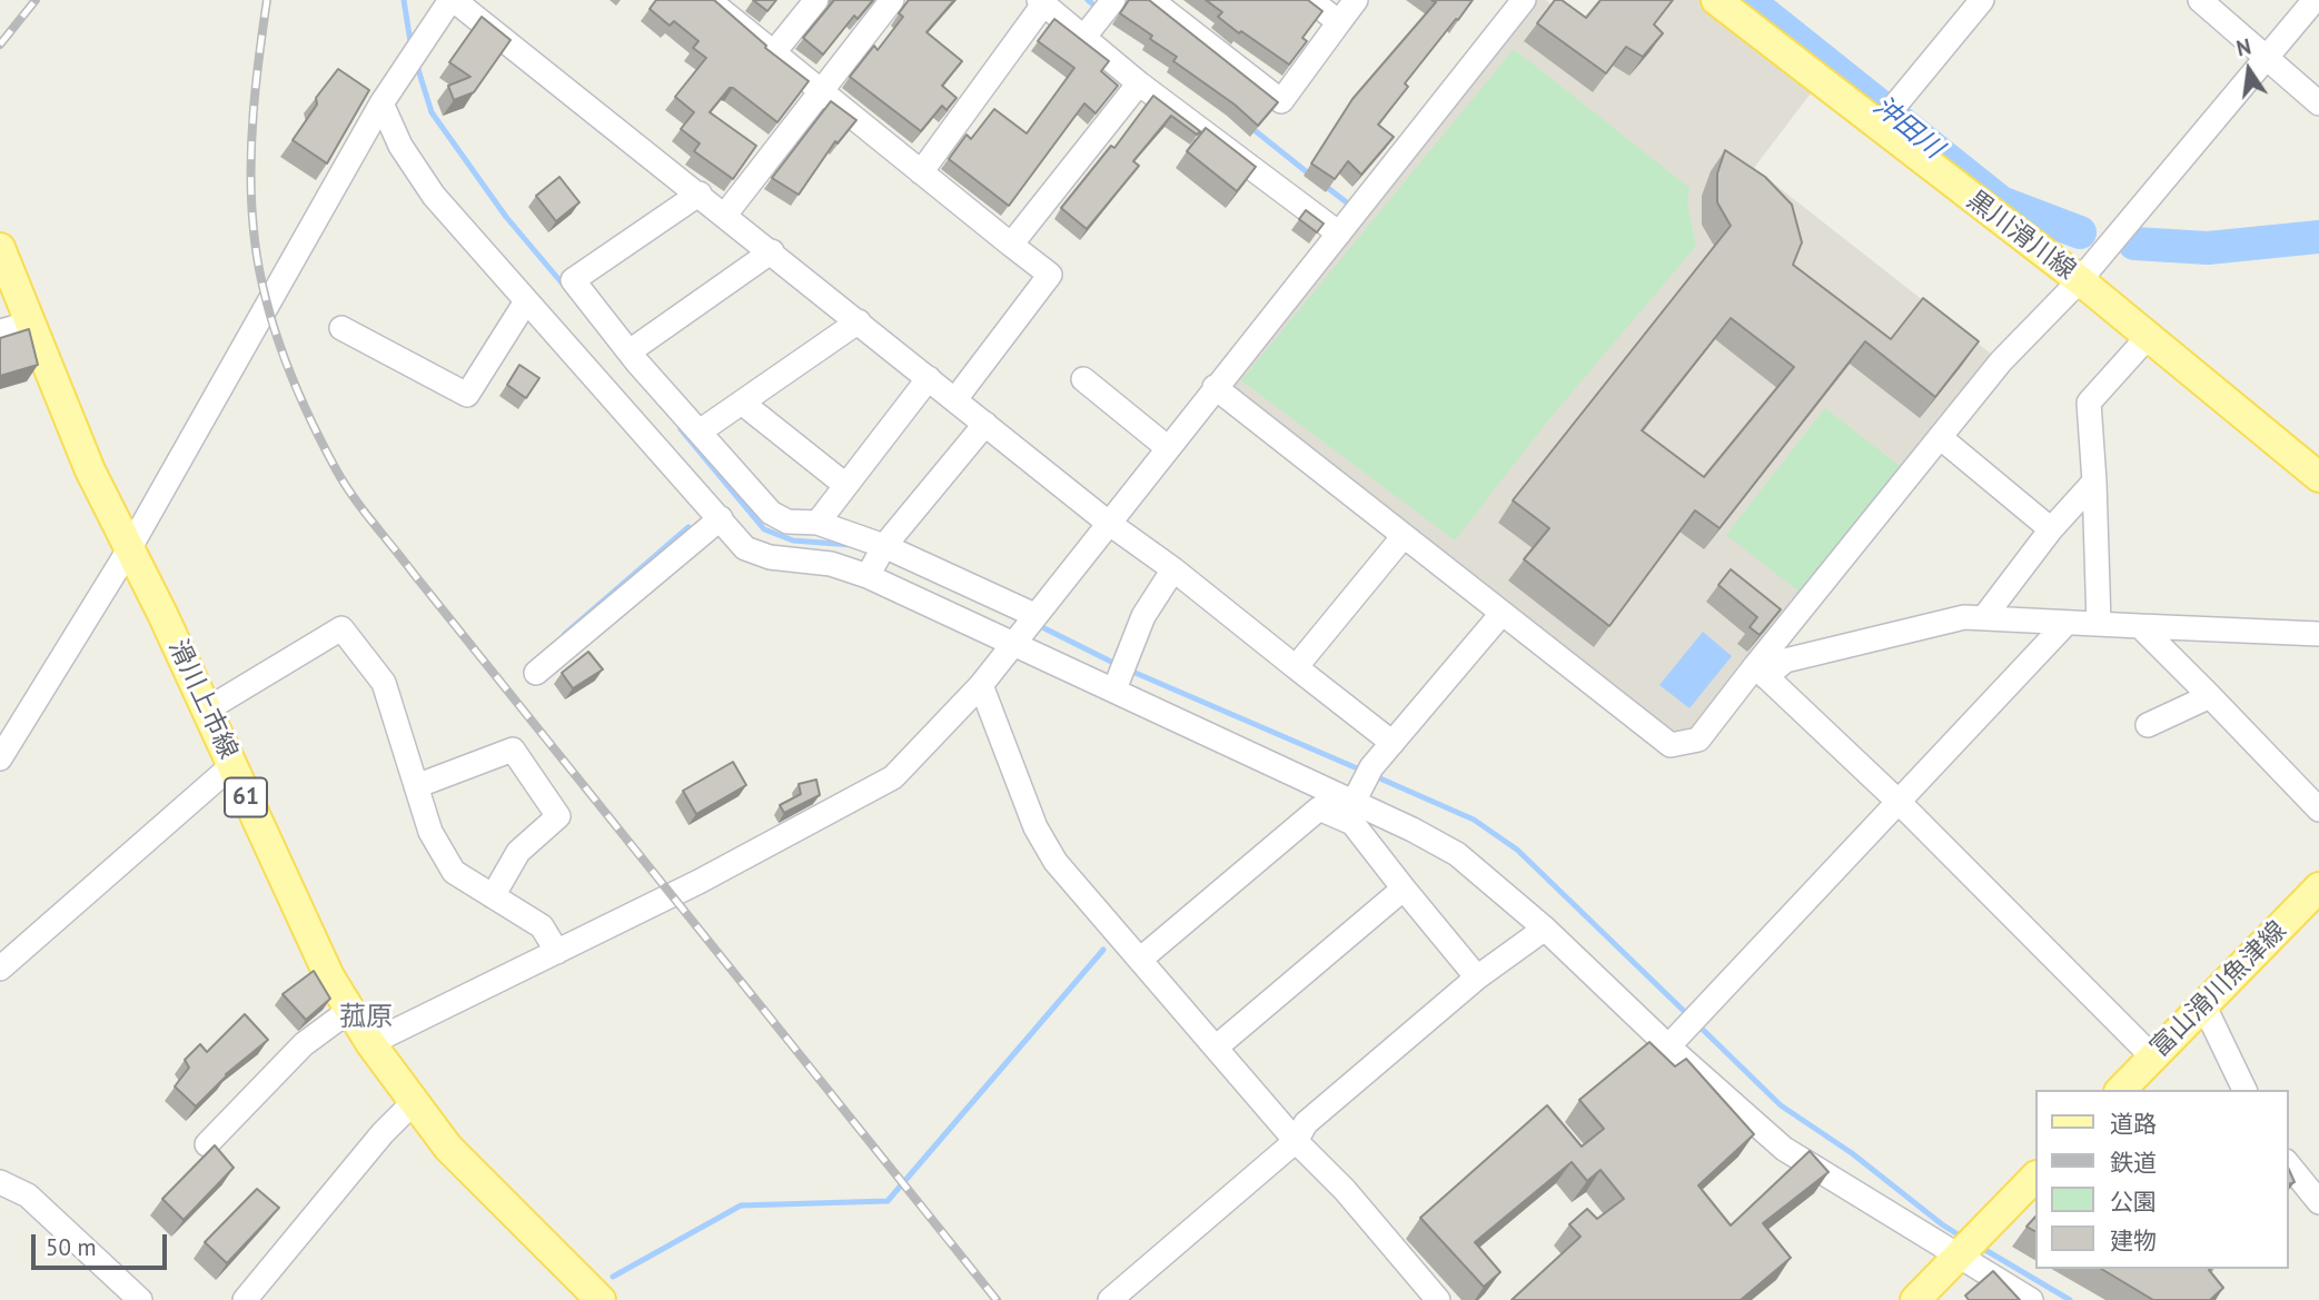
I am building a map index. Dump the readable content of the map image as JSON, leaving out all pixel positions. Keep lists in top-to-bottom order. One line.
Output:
{"streets":{"main road":["黒川滑川線","滑川上市線","61","富山滑川魚津線"]},"districts":["菰原"],"water":["沖田川"],"legend":["道路","鉄道","公園","建物"],"scale_bar":"50 m","north":"top"}
